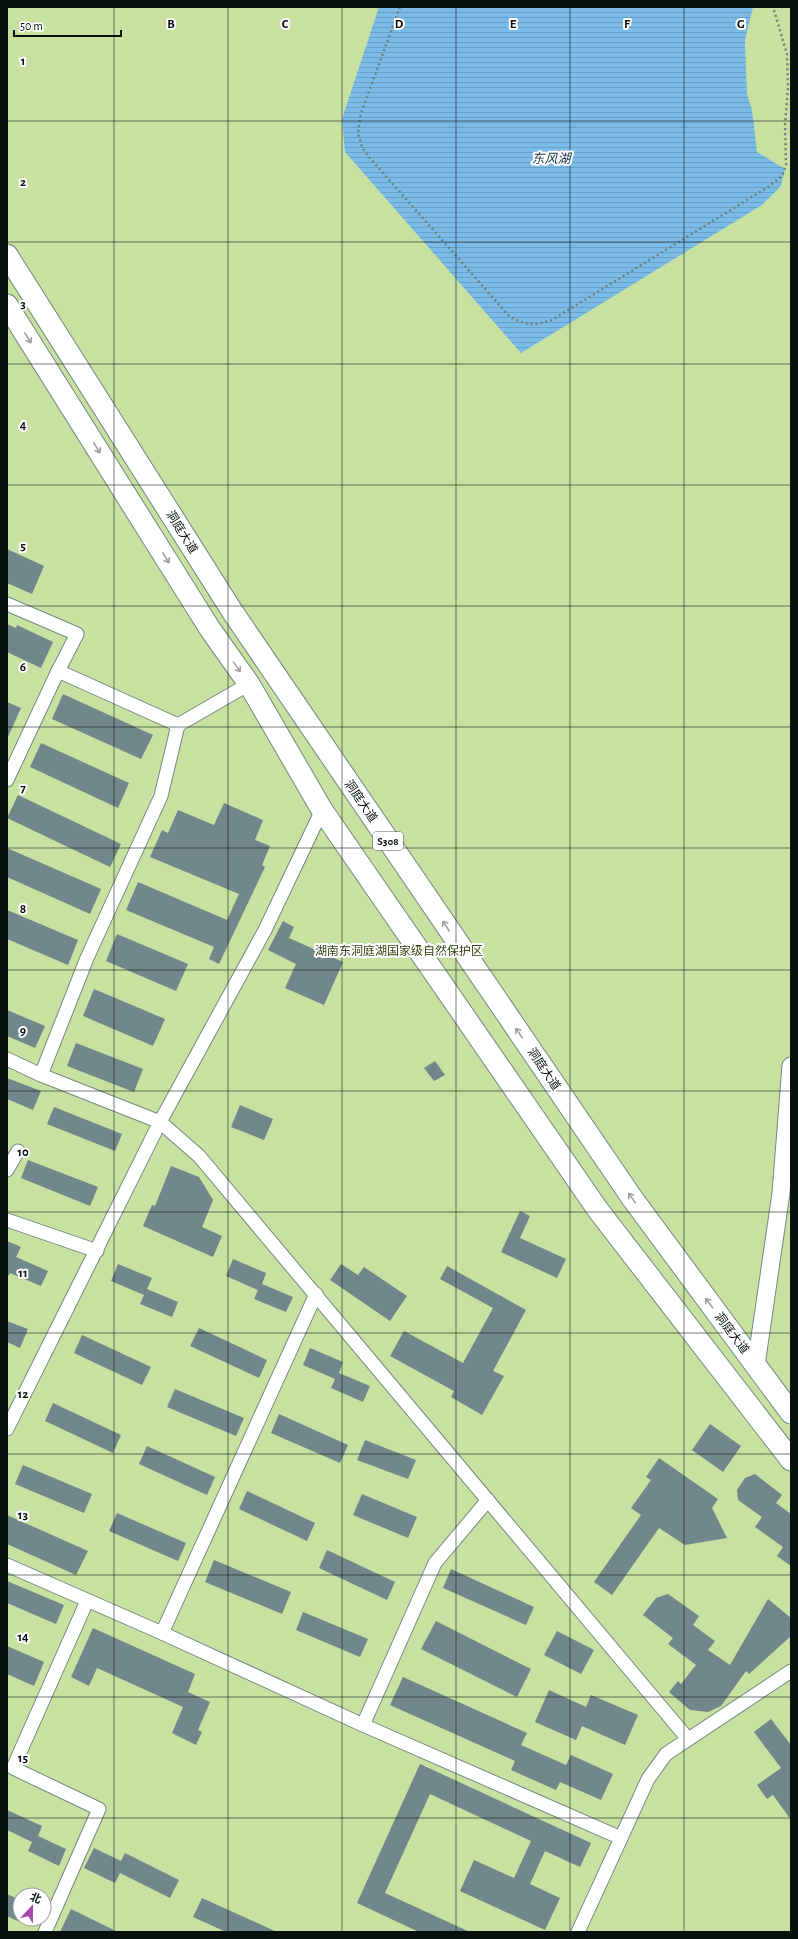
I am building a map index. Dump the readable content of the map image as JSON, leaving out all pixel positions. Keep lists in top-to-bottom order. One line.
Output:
{"streets":{"main road":["洞庭大道","S308"]},"water":["东风湖"],"parks":["湖南东洞庭湖国家级自然保护区"],"scale_bar":"50 m","north":"top","grid":{"columns":["B","C","D","E","F","G"],"rows":["1","2","3","4","5","6","7","8","9","10","11","12","13","14","15"]}}
